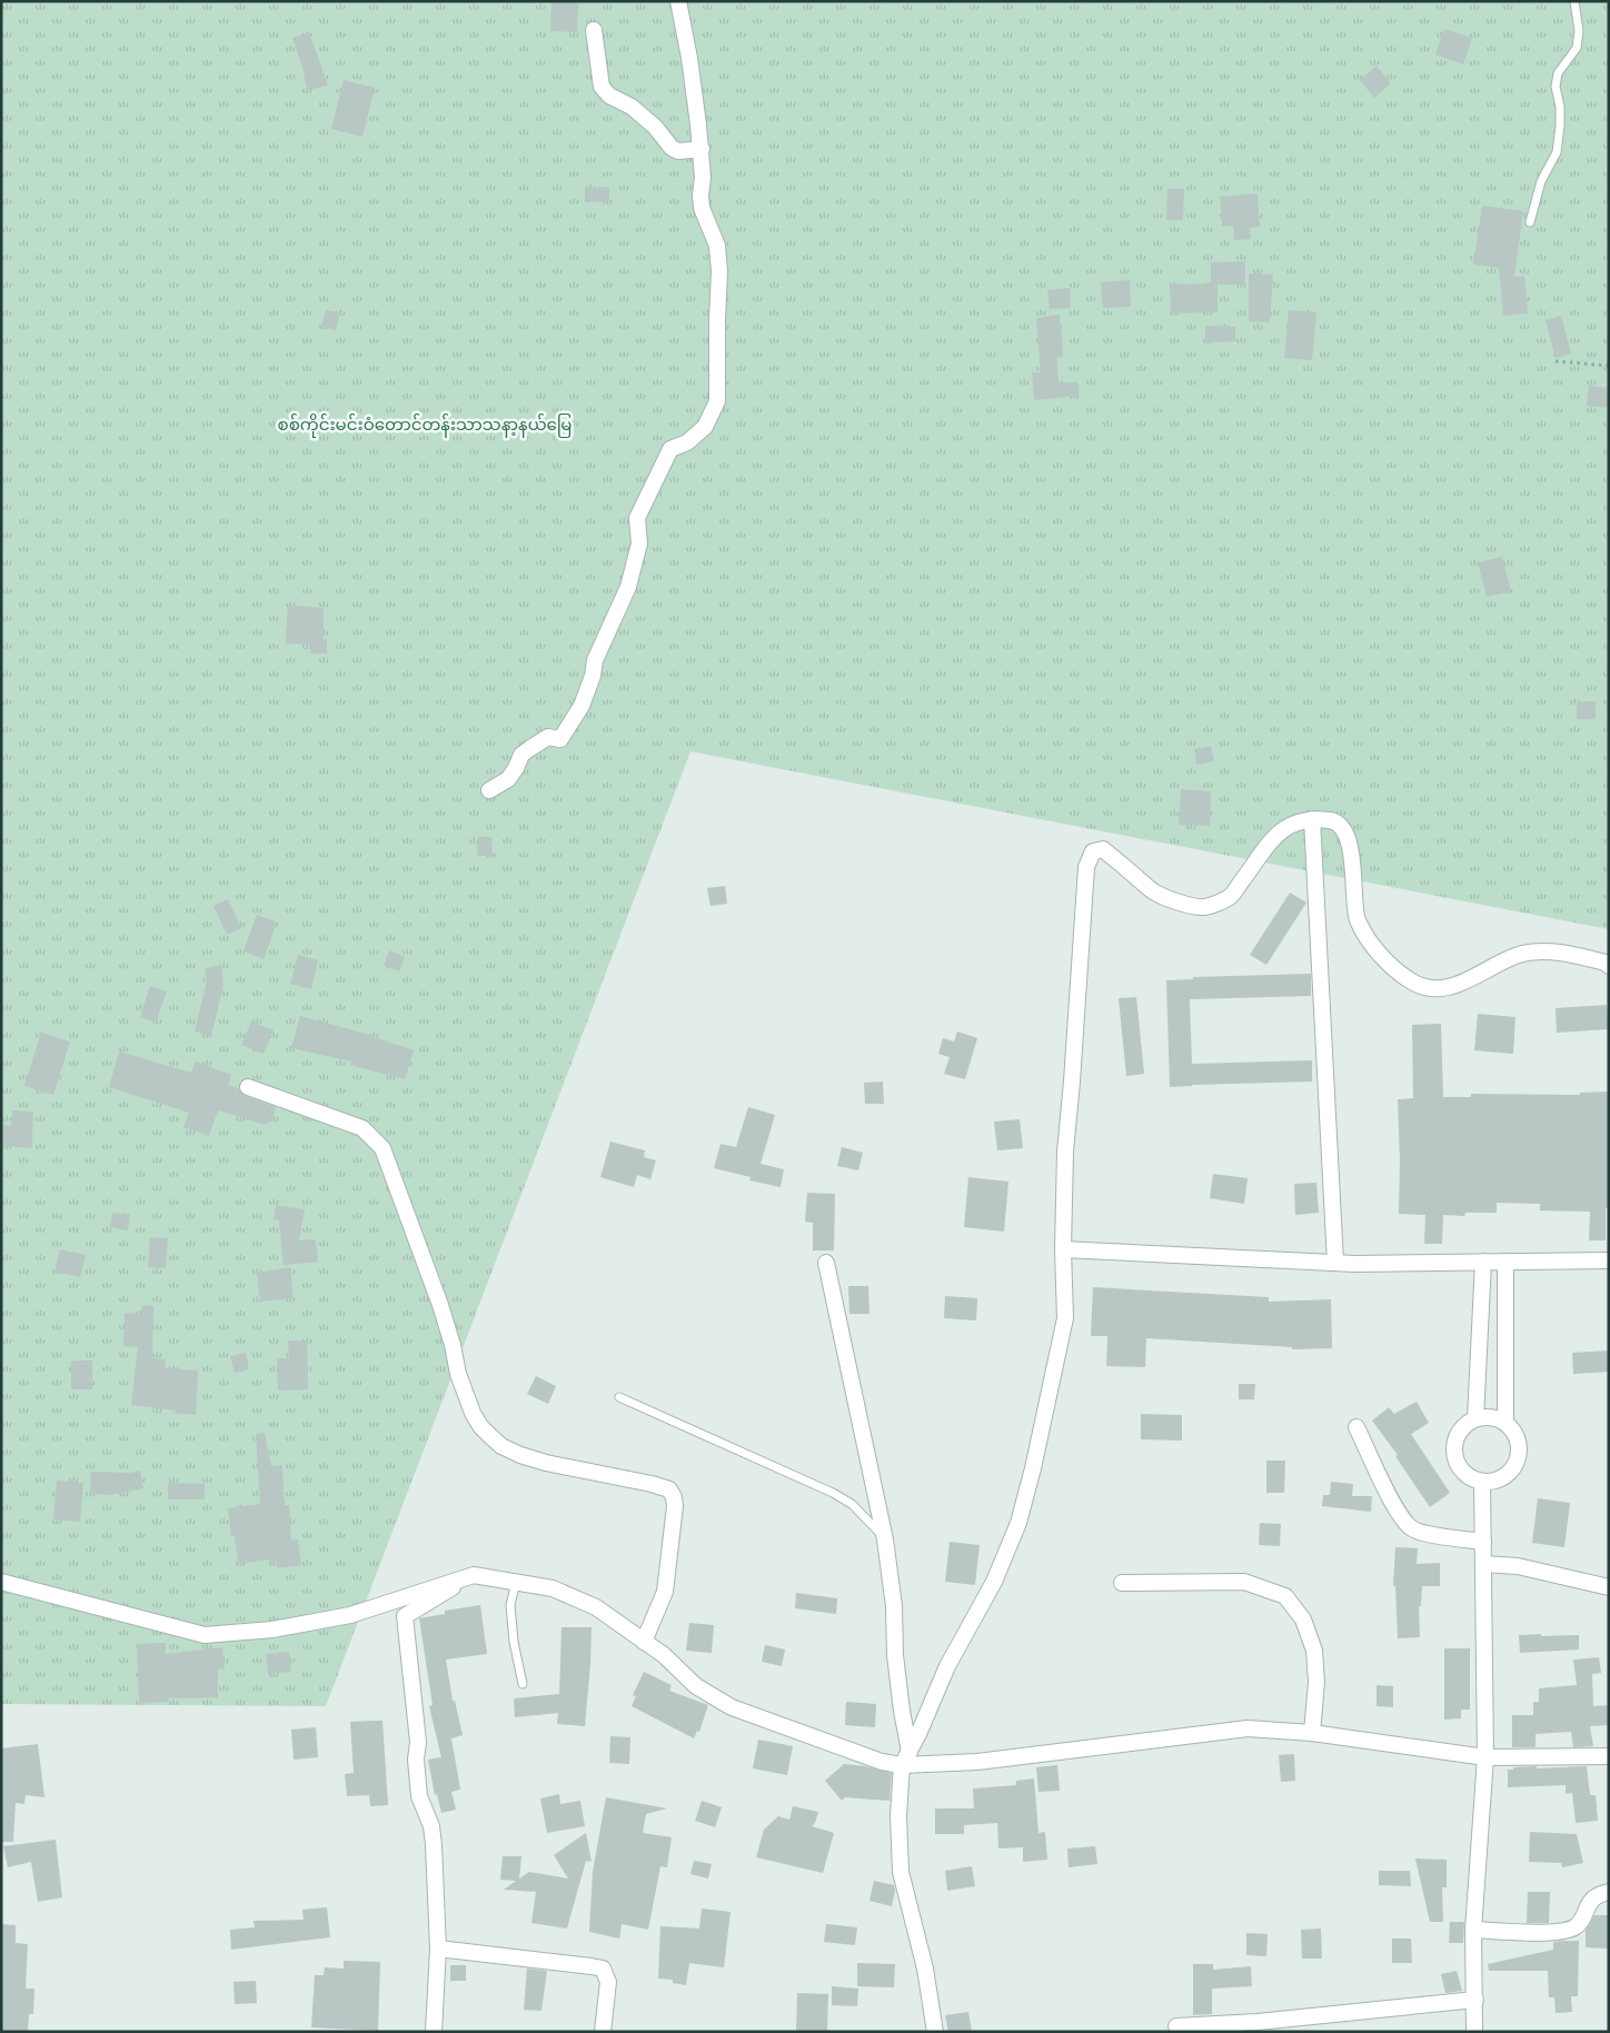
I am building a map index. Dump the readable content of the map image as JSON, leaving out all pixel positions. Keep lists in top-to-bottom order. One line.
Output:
{"parks":["စစ်ကိုင်းမင်းဝံတောင်တန်းသာသနာ့နယ်မြေ"]}
